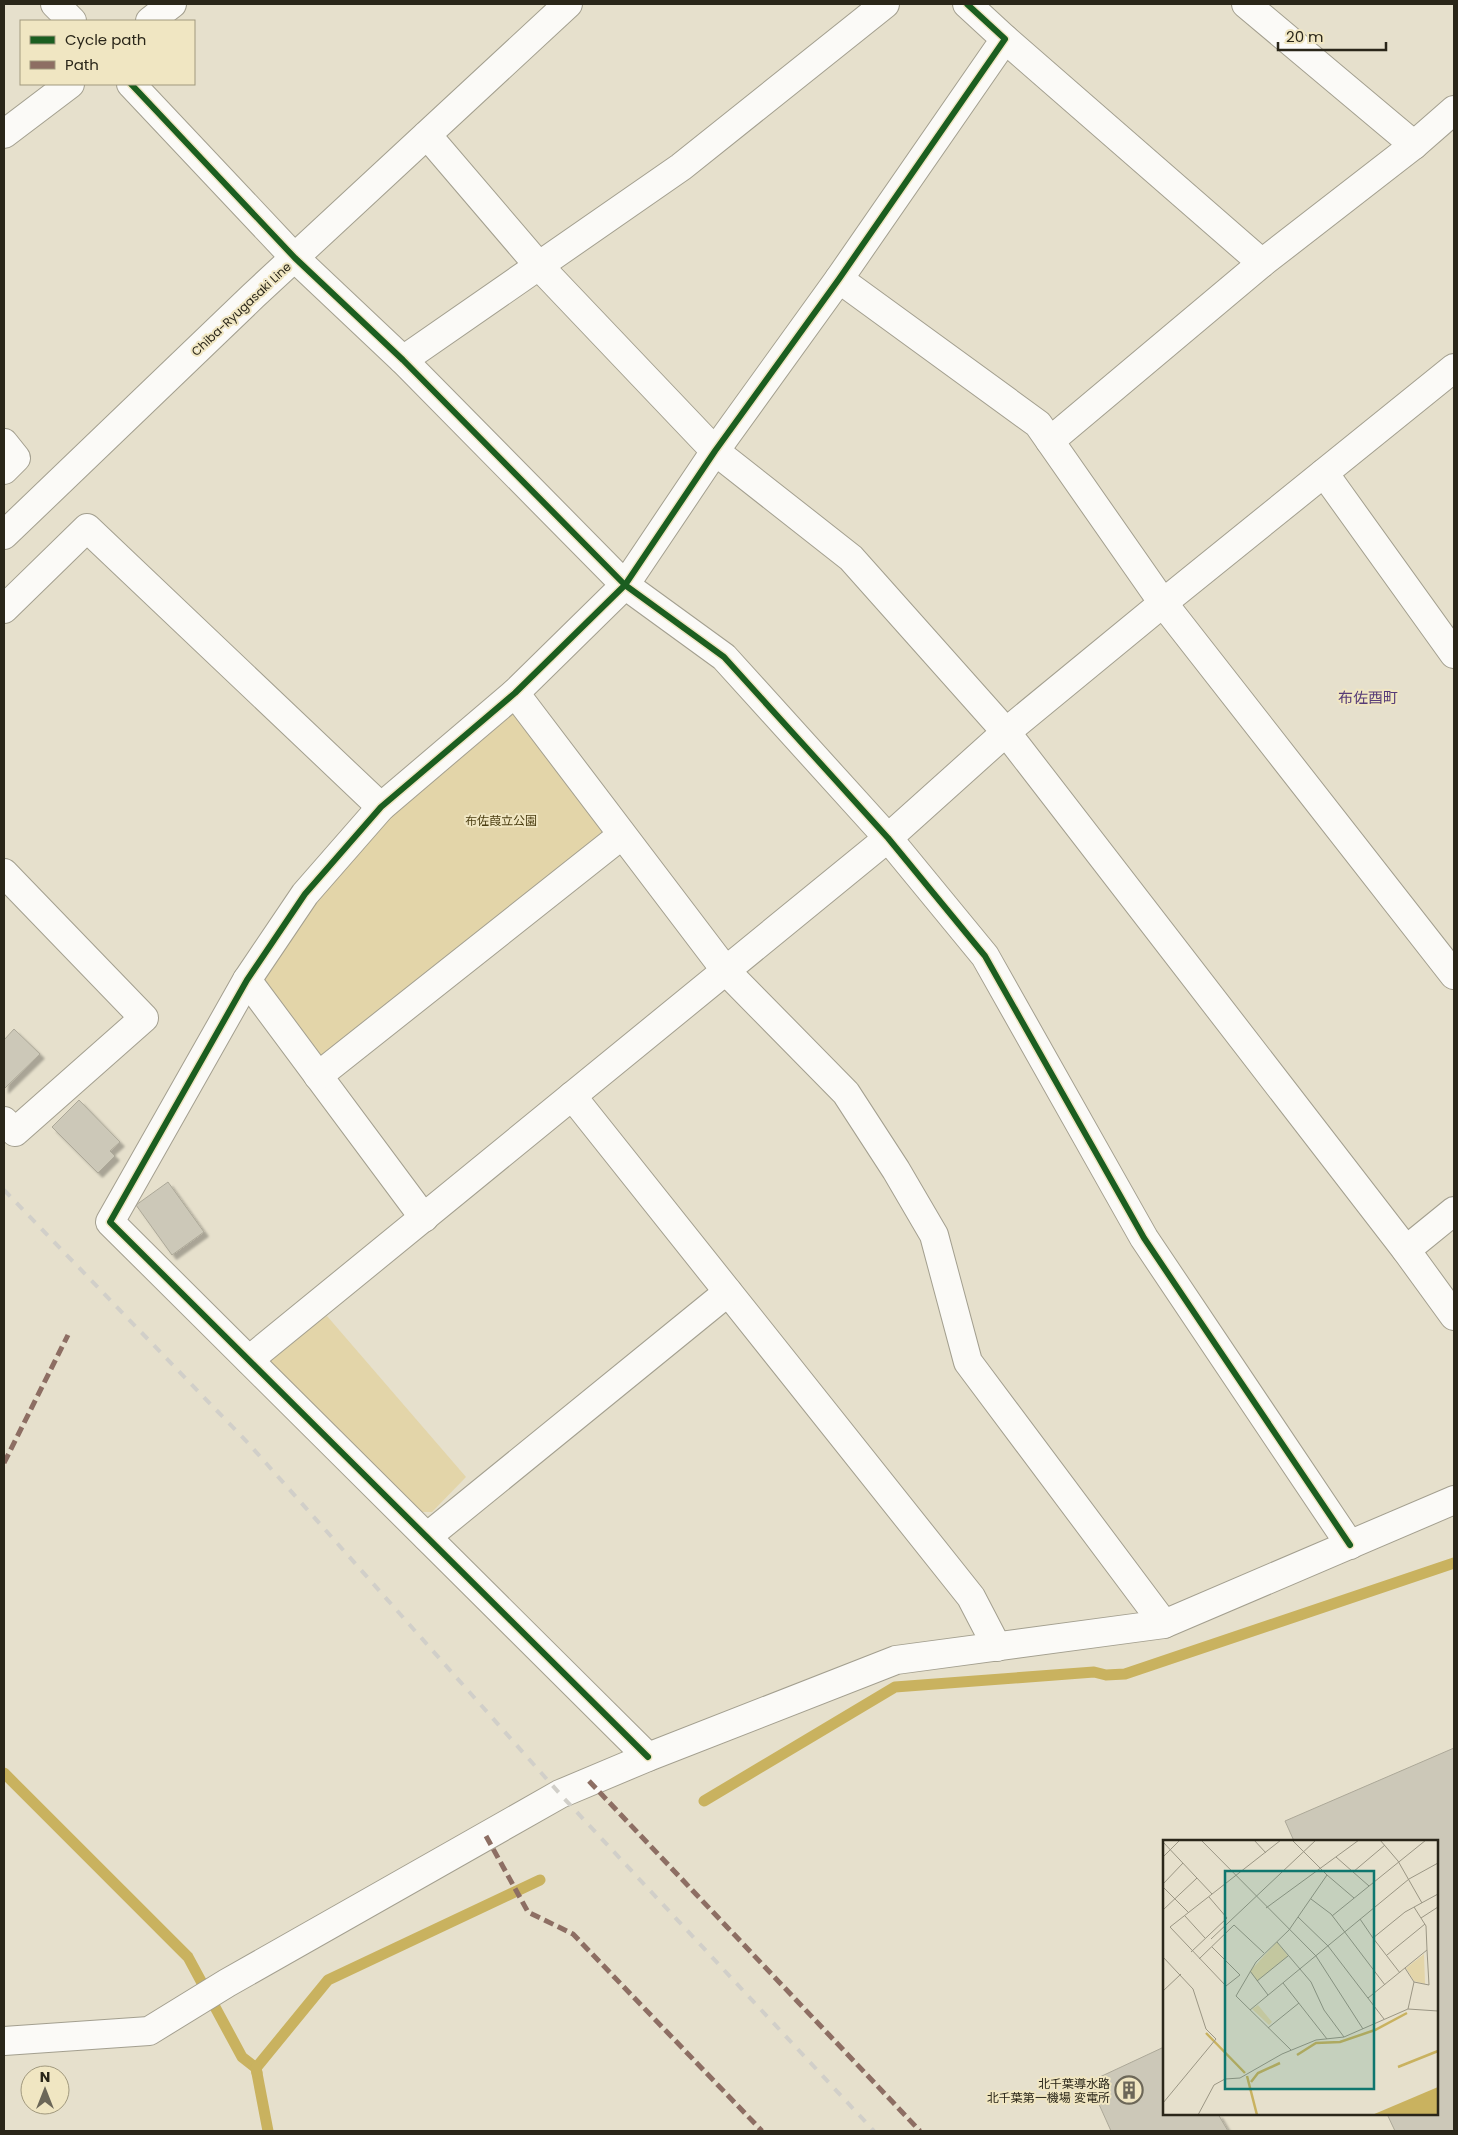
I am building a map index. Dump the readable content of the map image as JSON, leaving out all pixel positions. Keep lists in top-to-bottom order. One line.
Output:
{"streets":{"street":["Chiba-Ryugasaki Line"]},"districts":["布佐酉町"],"parks":["布佐葭立公園"],"places":{"building":["北千葉導水路 北千葉第一機場 変電所"]},"legend":["Cycle path","Path"],"scale_bar":"20 m","north":"top"}
